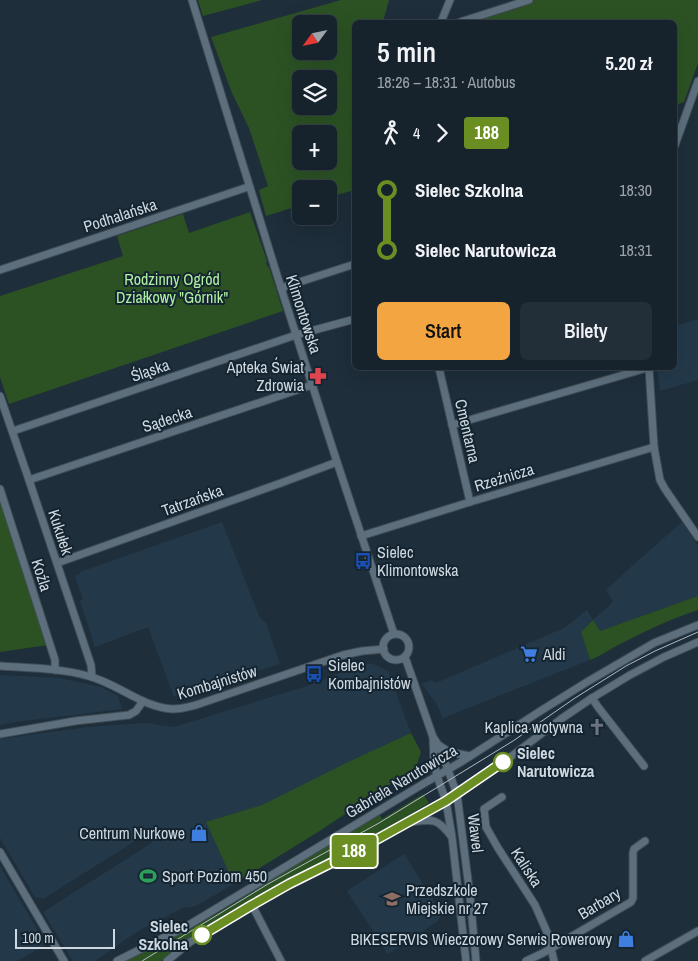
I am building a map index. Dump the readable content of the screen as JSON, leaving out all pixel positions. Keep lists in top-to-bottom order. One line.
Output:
{"streets":{"street":["Podhalańska","Klimontowska","Śląska","Sądecka","Cmentarna","Rzeźnicza","Tatrzańska","Kukułek","Koźla","Kombajnistów","Gabriela Narutowicza","Wawel","Kaliska","Barbary"]},"crossings":[["Podhalańska","Klimontowska"],["Klimontowska","Śląska"],["Klimontowska","Sądecka"],["Klimontowska","Rzeźnicza"],["Klimontowska","Tatrzańska"],["Klimontowska","Kombajnistów"],["Śląska","Kukułek"],["Sądecka","Kukułek"],["Cmentarna","Rzeźnicza"],["Tatrzańska","Kukułek"],["Kukułek","Kombajnistów"],["Koźla","Kombajnistów"],["Gabriela Narutowicza","Wawel"],["Kaliska","Barbary"]],"parks":["Rodzinny Ogród Działkowy \"Górnik\""],"places":{"pharmacy":["Apteka Świat Zdrowia"],"bus stop":["Sielec Klimontowska","Sielec Kombajnistów"],"supermarket":["Aldi"],"church":["Kaplica wotywna"],"other":["Sielec Narutowicza","Sielec Szkolna"],"shop":["Centrum Nurkowe","BIKESERVIS Wieczorowy Serwis Rowerowy"],"sports":["Sport Poziom 450"],"school or university":["Przedszkole Miejskie nr 27"]},"lines":["bus line 188"],"scale_bar":"100 m","north":"bottom left","page":{"on_map":"188","map_buttons":["+","−"],"heading":["5 min","18:26 – 18:31 · Autobus","5.20 zł"],"legs":["4","188"],"list":[{"name":"Sielec Szkolna","value":"18:30"},{"name":"Sielec Narutowicza","value":"18:31"}],"buttons":["Start","Bilety"],"scale":"100 m"}}
